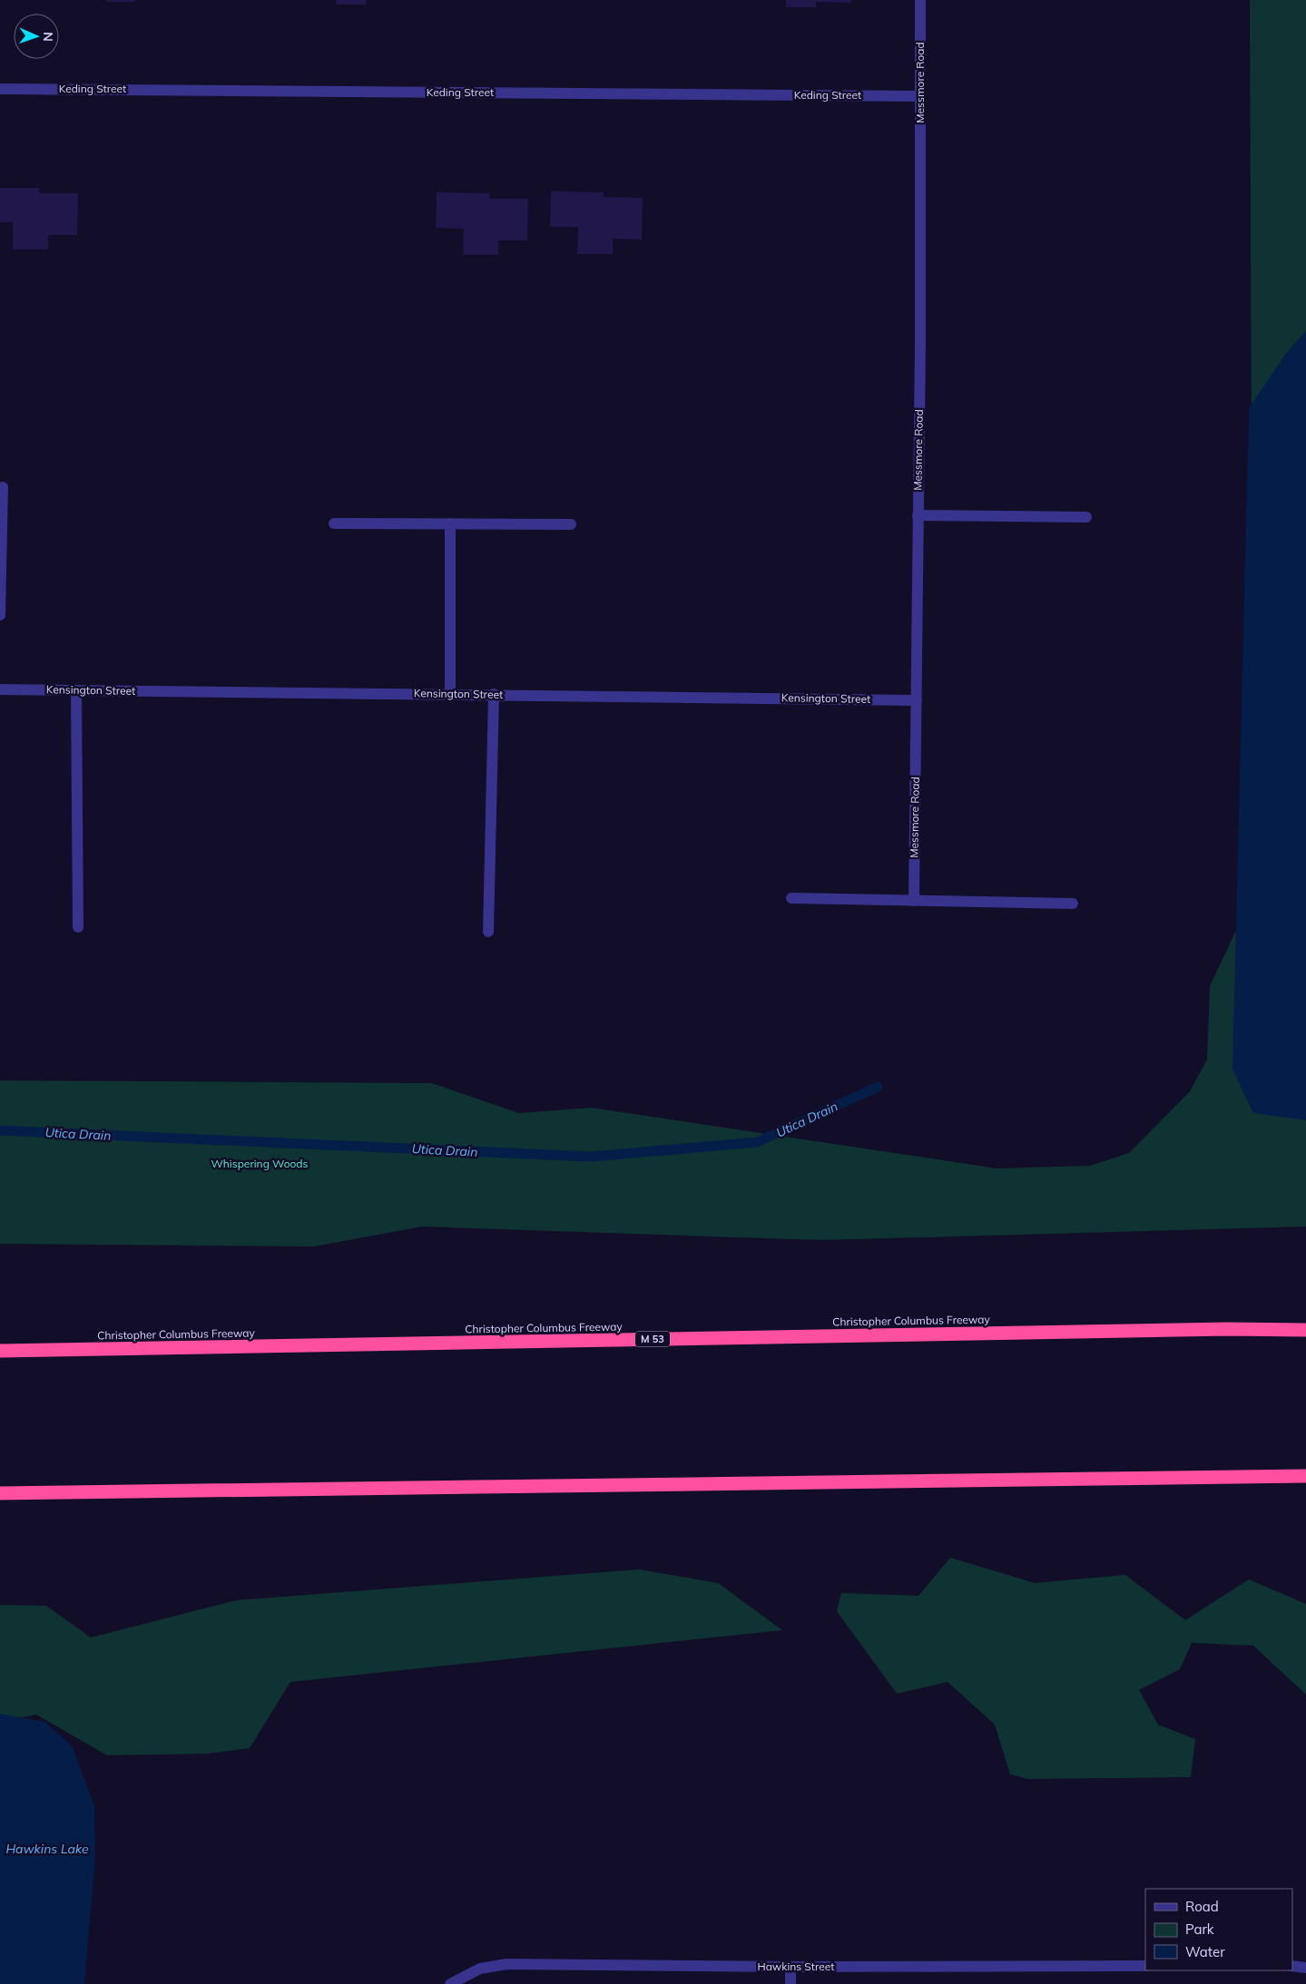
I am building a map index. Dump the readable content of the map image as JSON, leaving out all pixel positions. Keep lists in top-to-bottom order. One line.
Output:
{"streets":{"highway":["Christopher Columbus Freeway","M 53"],"street":["Messmore Road","Keding Street","Kensington Street","Hawkins Street"]},"crossings":[["Messmore Road","Keding Street"],["Messmore Road","Kensington Street"]],"water":["Utica Drain","Hawkins Lake"],"parks":["Whispering Woods"],"legend":["Road","Park","Water"],"north":"right"}
